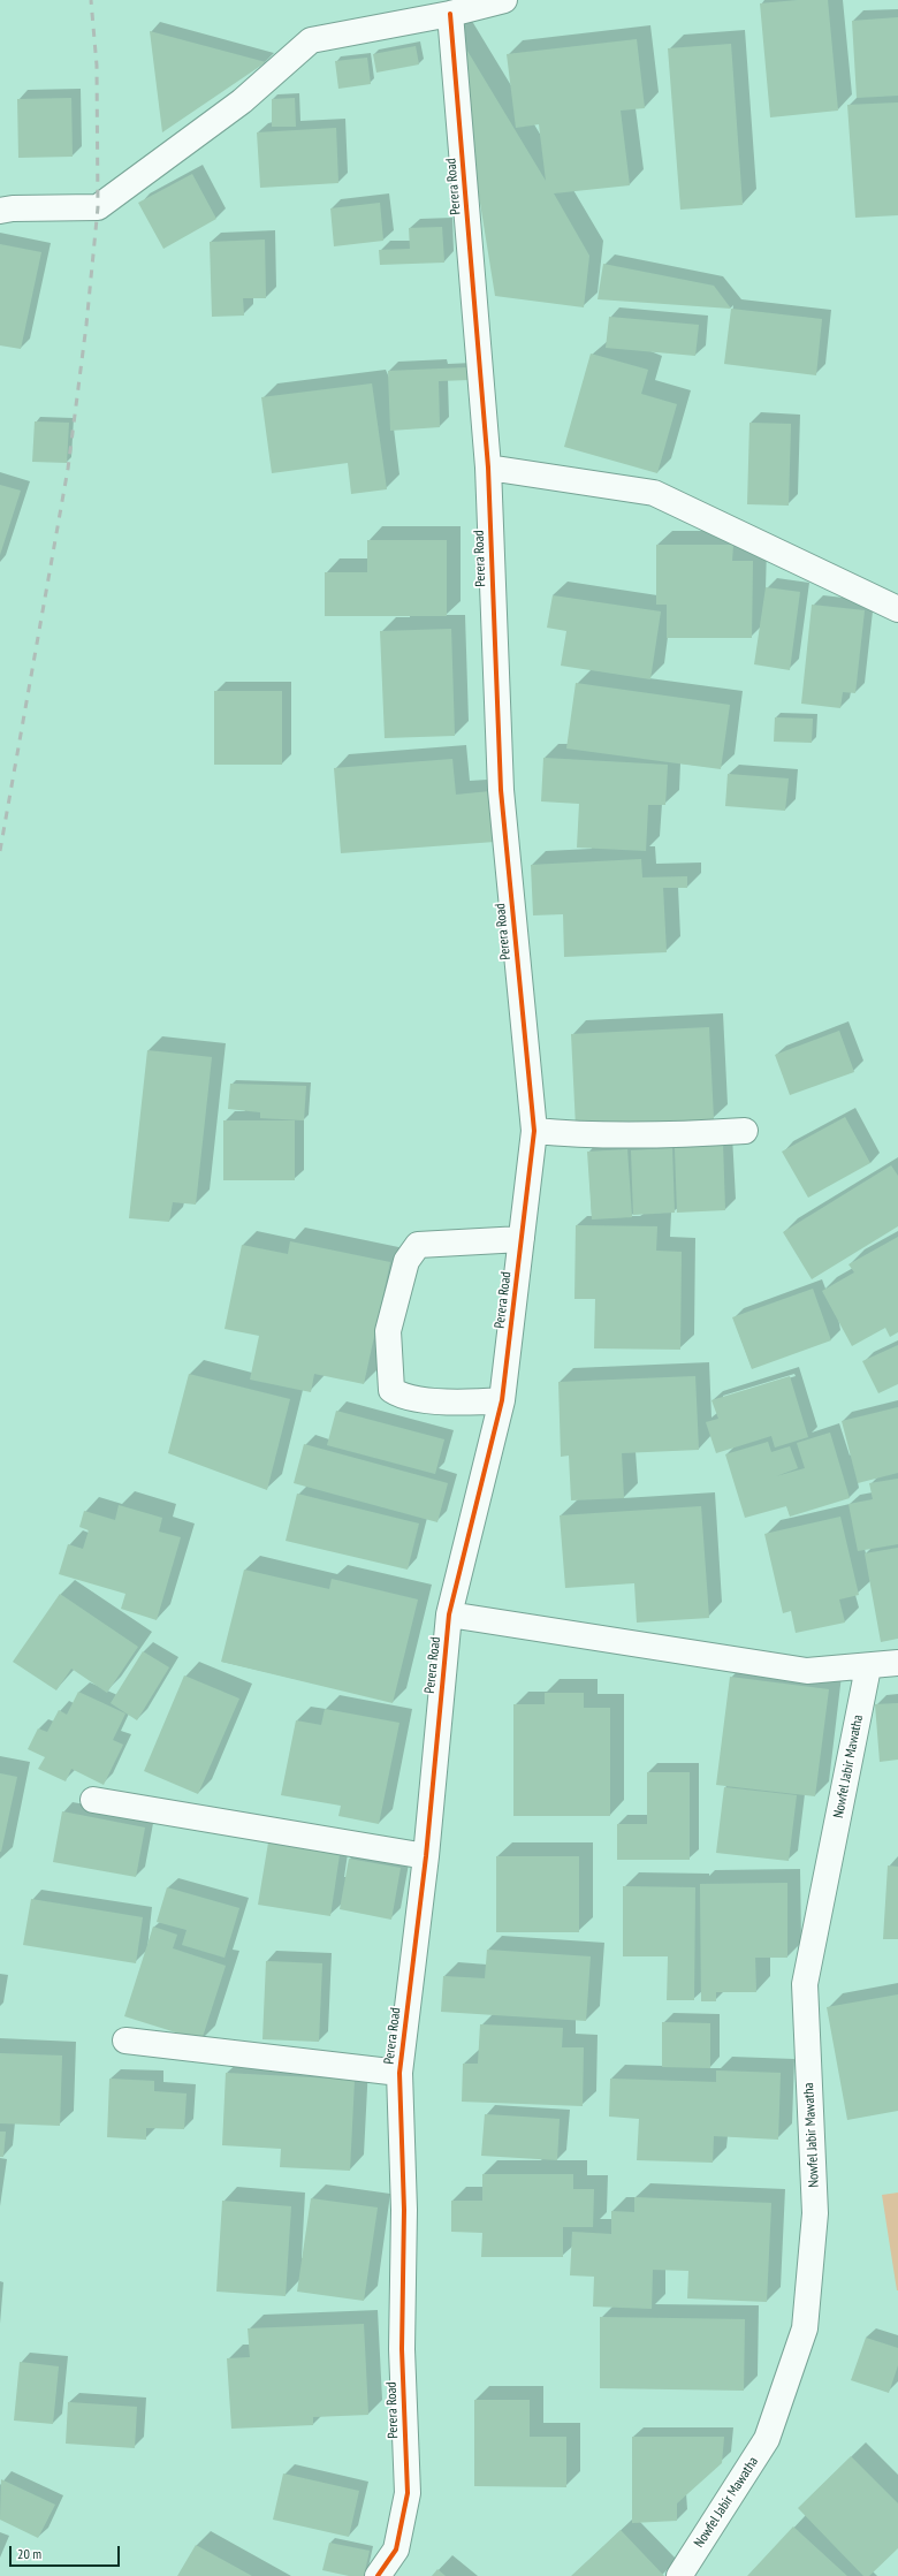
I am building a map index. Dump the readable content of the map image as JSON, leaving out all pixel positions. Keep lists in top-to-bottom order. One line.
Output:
{"streets":{"street":["Perera Road","Nowfel Jabir Mawatha"]},"scale_bar":"20 m"}
